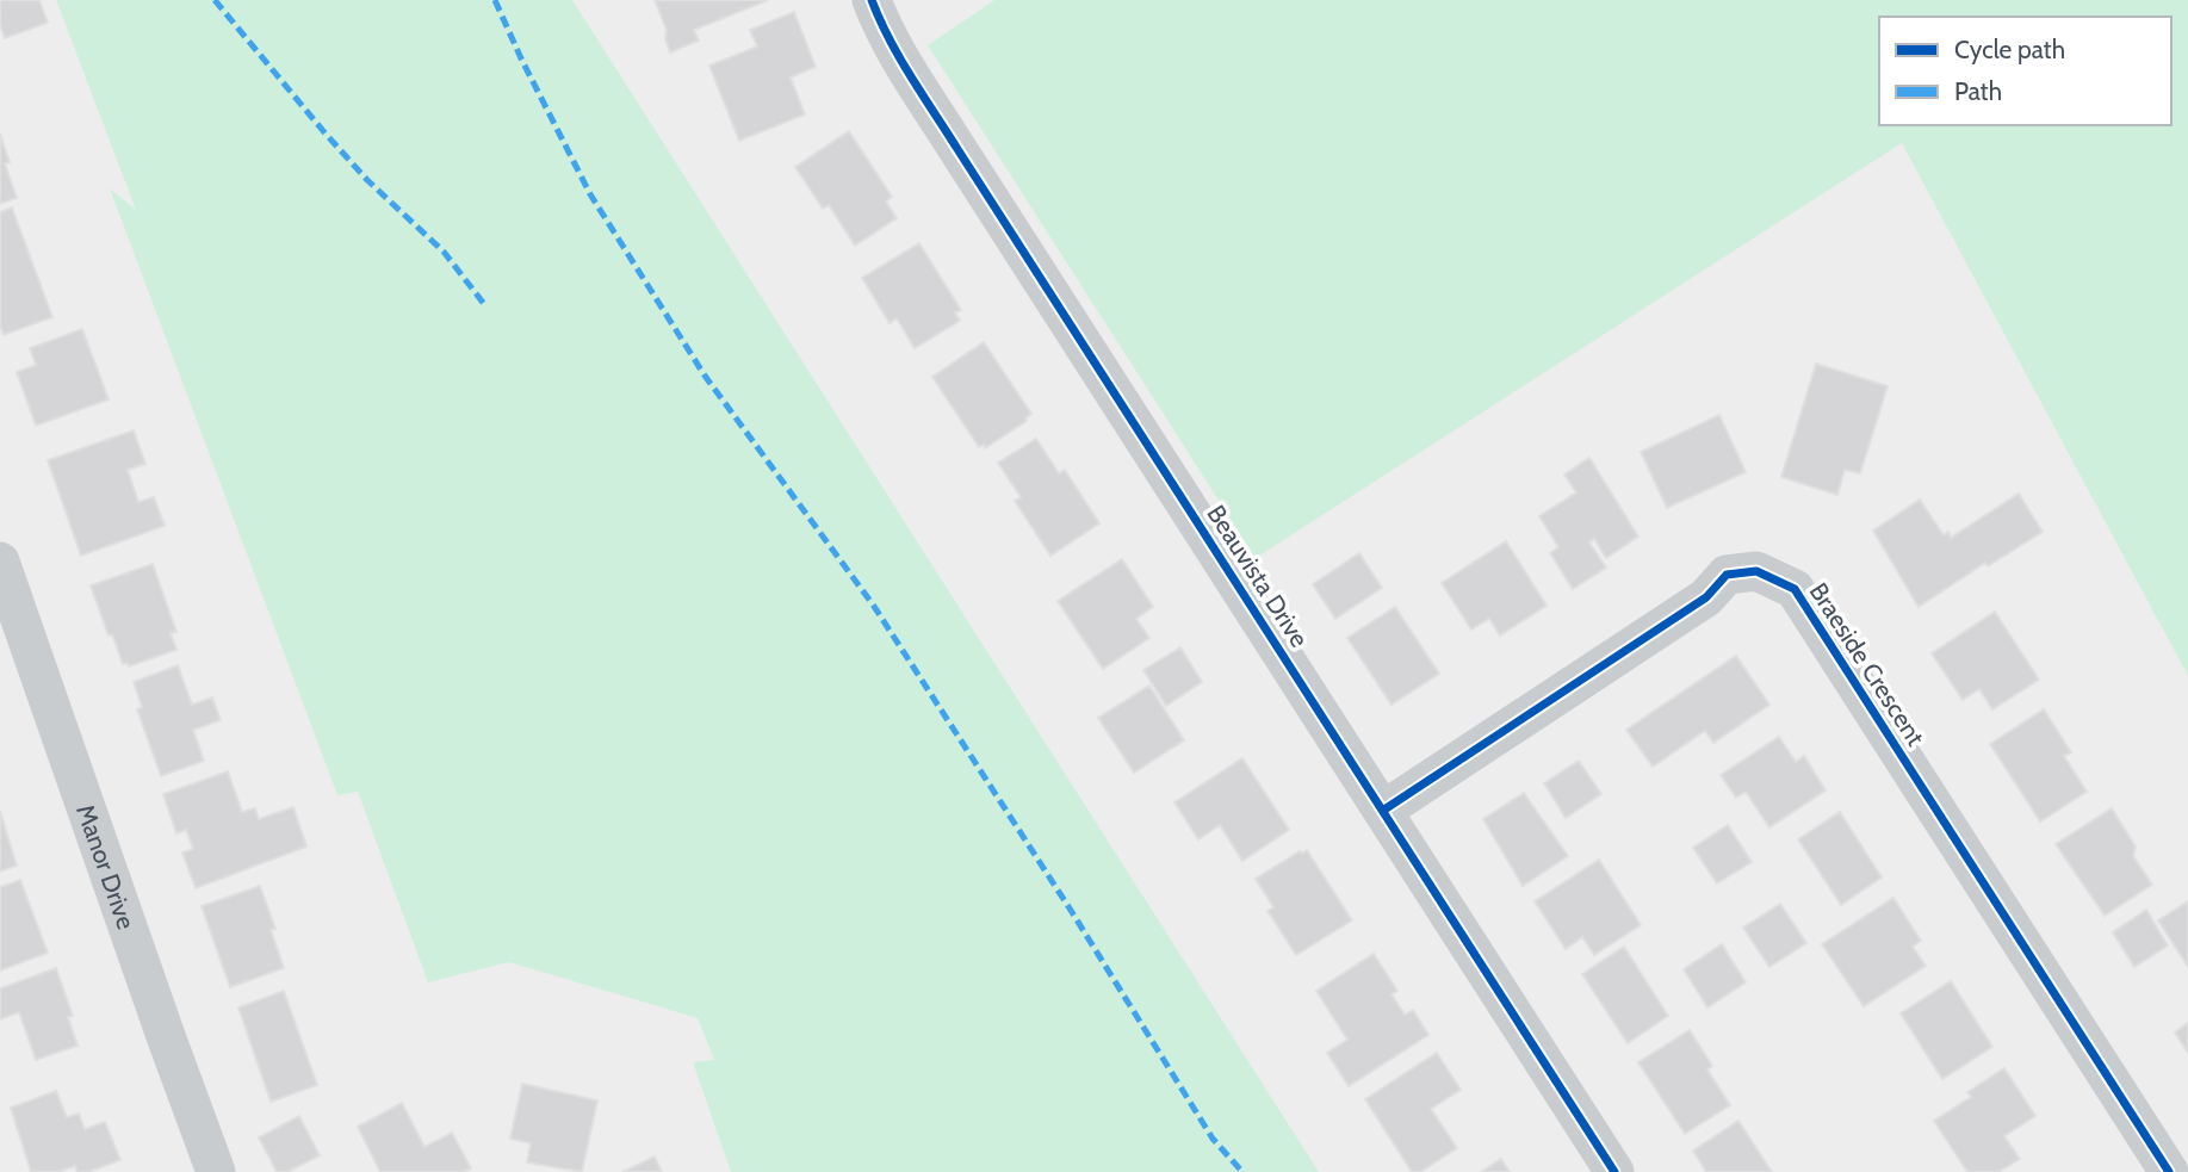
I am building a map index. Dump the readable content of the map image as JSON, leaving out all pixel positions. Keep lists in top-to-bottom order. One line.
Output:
{"streets":{"street":["Beauvista Drive","Braeside Crescent","Manor Drive"]},"crossings":[["Beauvista Drive","Braeside Crescent"]],"legend":["Cycle path","Path"]}
